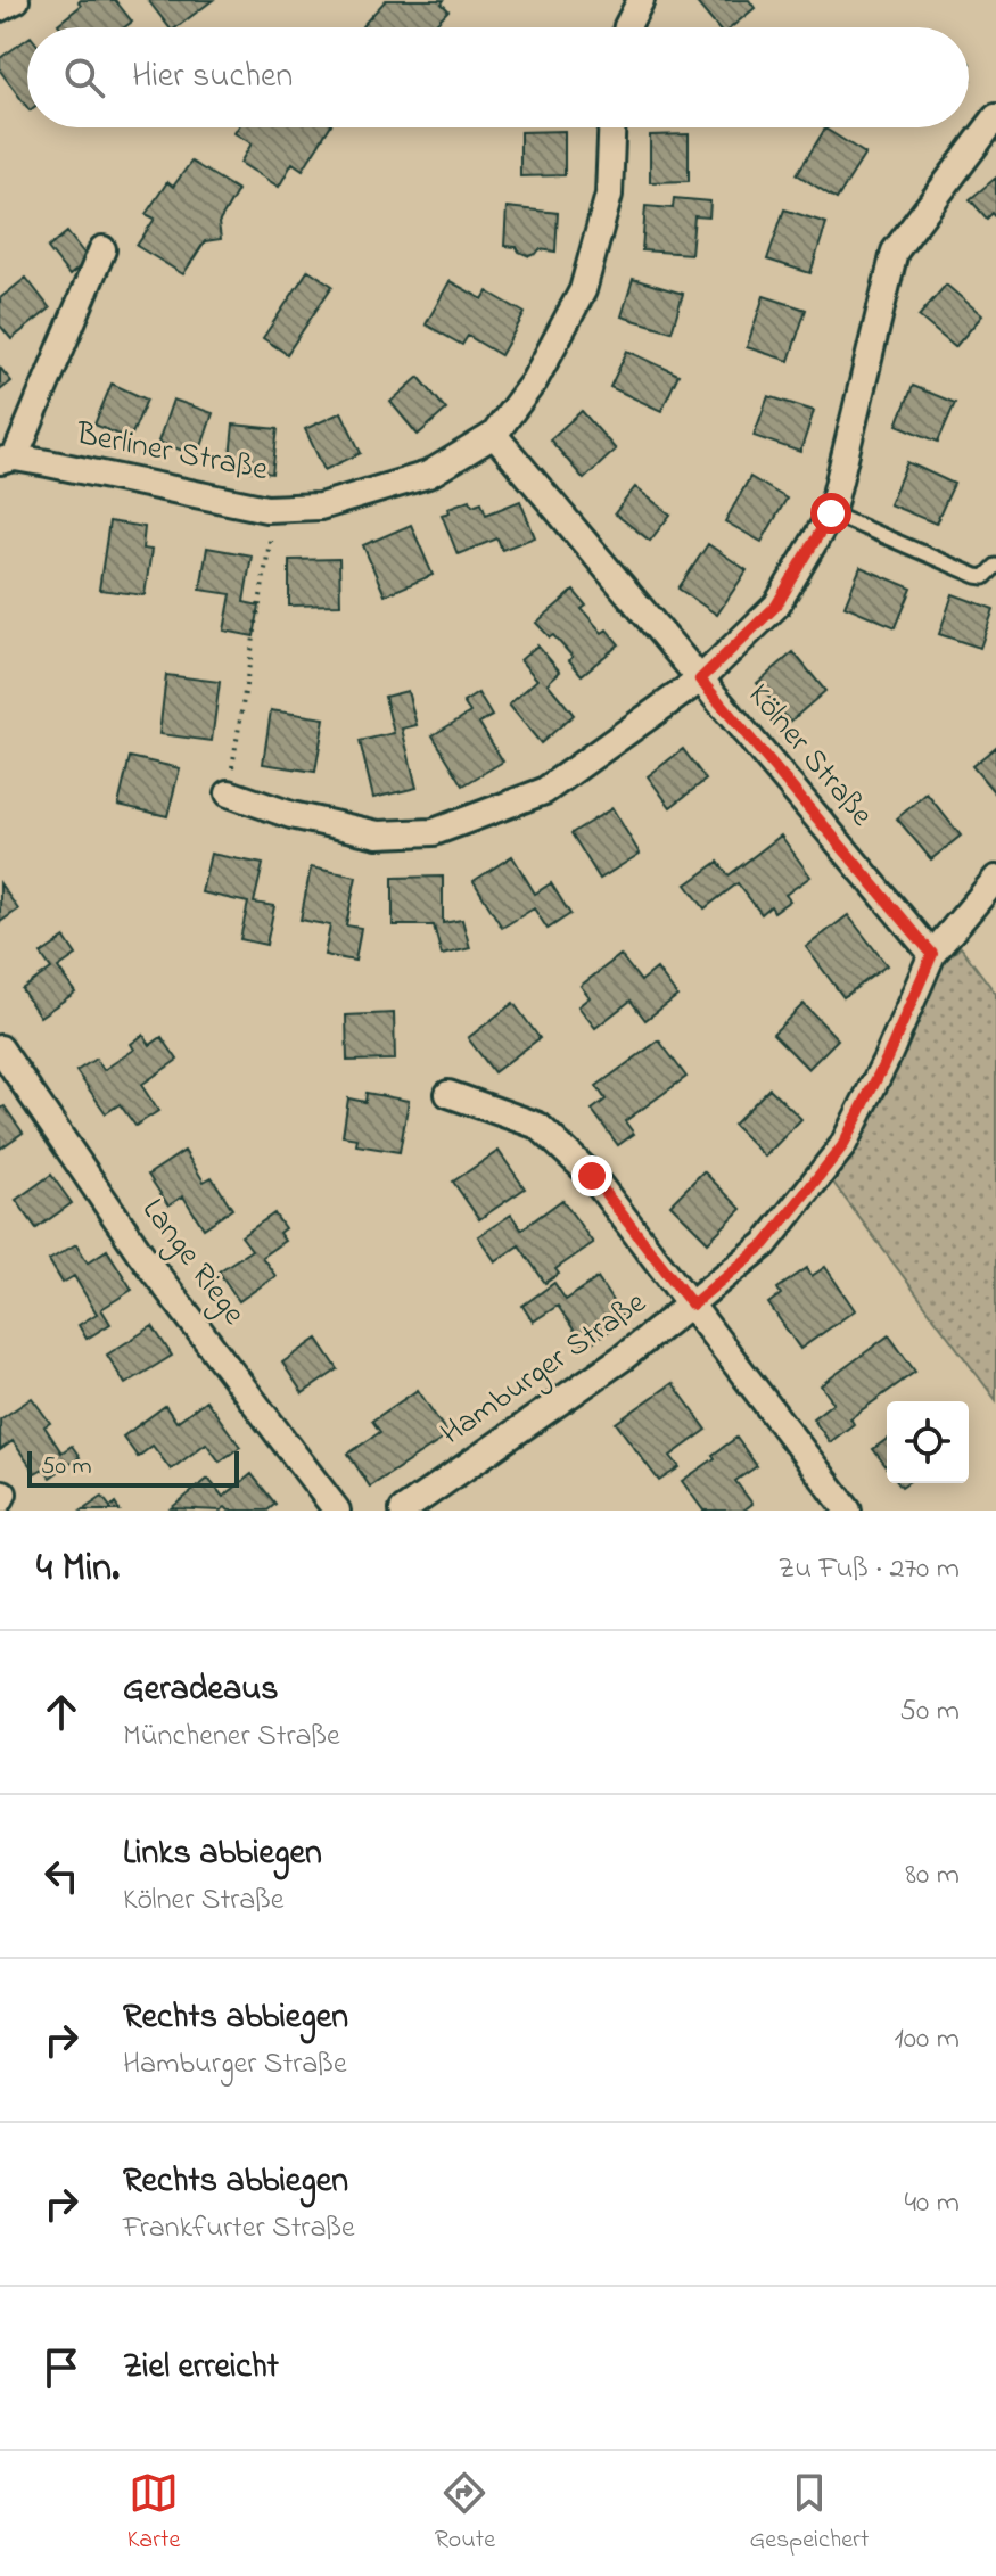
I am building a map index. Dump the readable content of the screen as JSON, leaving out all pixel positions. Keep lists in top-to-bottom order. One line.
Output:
{"streets":{"street":["Berliner Straße","Kölner Straße","Lange Riege","Hamburger Straße"]},"crossings":[["Berliner Straße","Kölner Straße"],["Kölner Straße","Hamburger Straße"]],"scale_bar":"50 m","page":{"search":"Hier suchen","scale":"50 m","heading":["4 Min.","Zu Fuß · 270 m"],"list":[["Geradeaus","Münchener Straße","50 m"],["Links abbiegen","Kölner Straße","80 m"],["Rechts abbiegen","Hamburger Straße","100 m"],["Rechts abbiegen","Frankfurter Straße","40 m"],"Ziel erreicht"],"nav":["Karte","Route","Gespeichert"]}}
